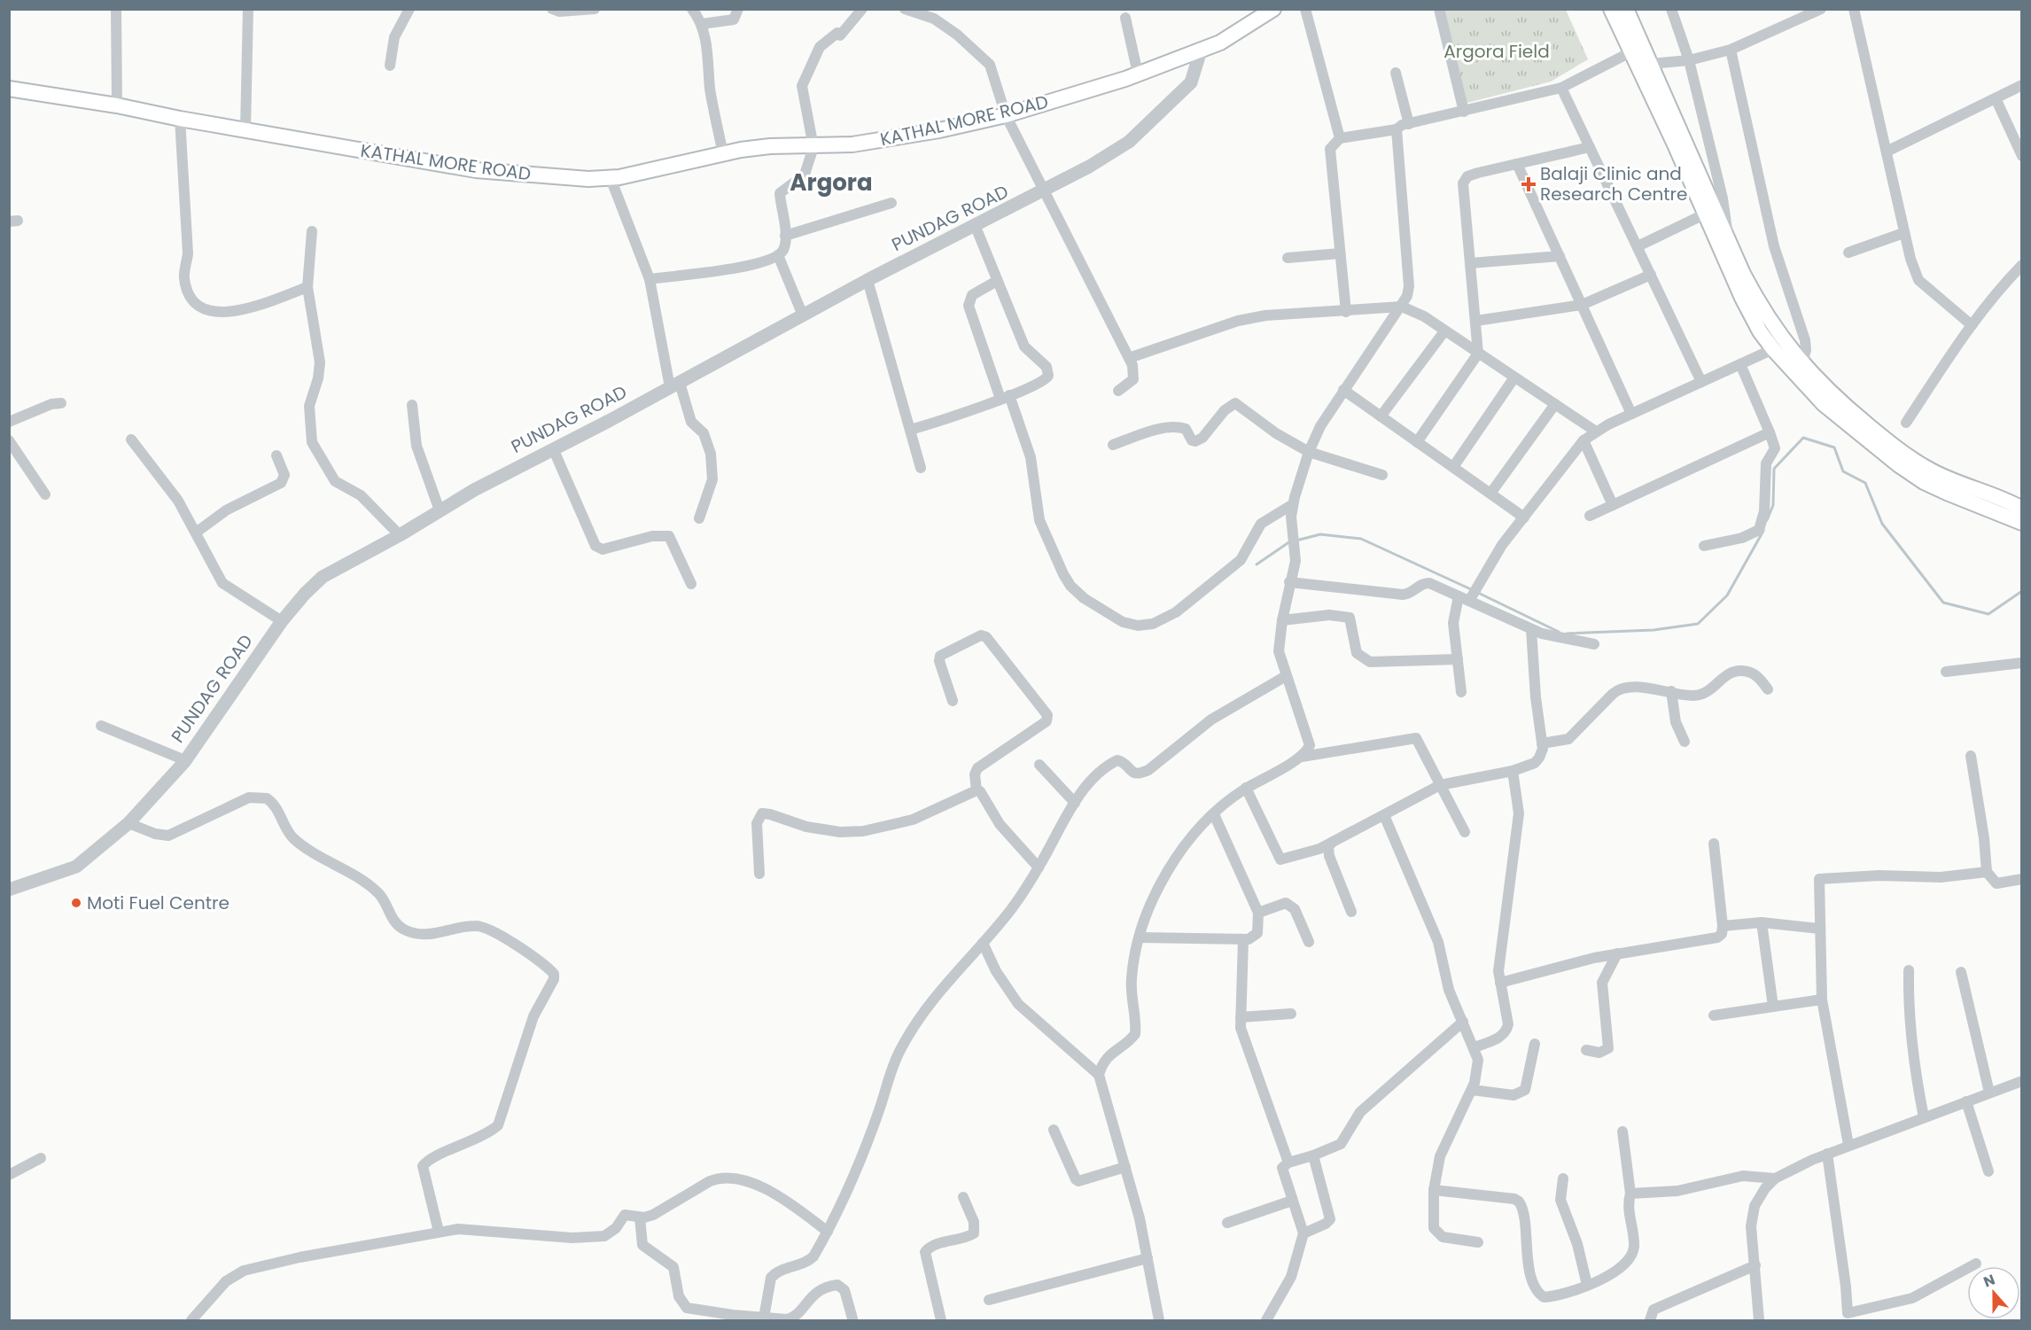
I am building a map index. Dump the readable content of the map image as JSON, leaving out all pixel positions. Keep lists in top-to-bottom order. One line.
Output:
{"streets":{"main road":["KATHAL MORE ROAD"],"street":["PUNDAG ROAD"]},"crossings":[["KATHAL MORE ROAD","PUNDAG ROAD"]],"districts":["Argora"],"parks":["Argora Field"],"places":{"health":["Balaji Clinic and Research Centre"],"other":["Moti Fuel Centre"]},"north":"top"}
